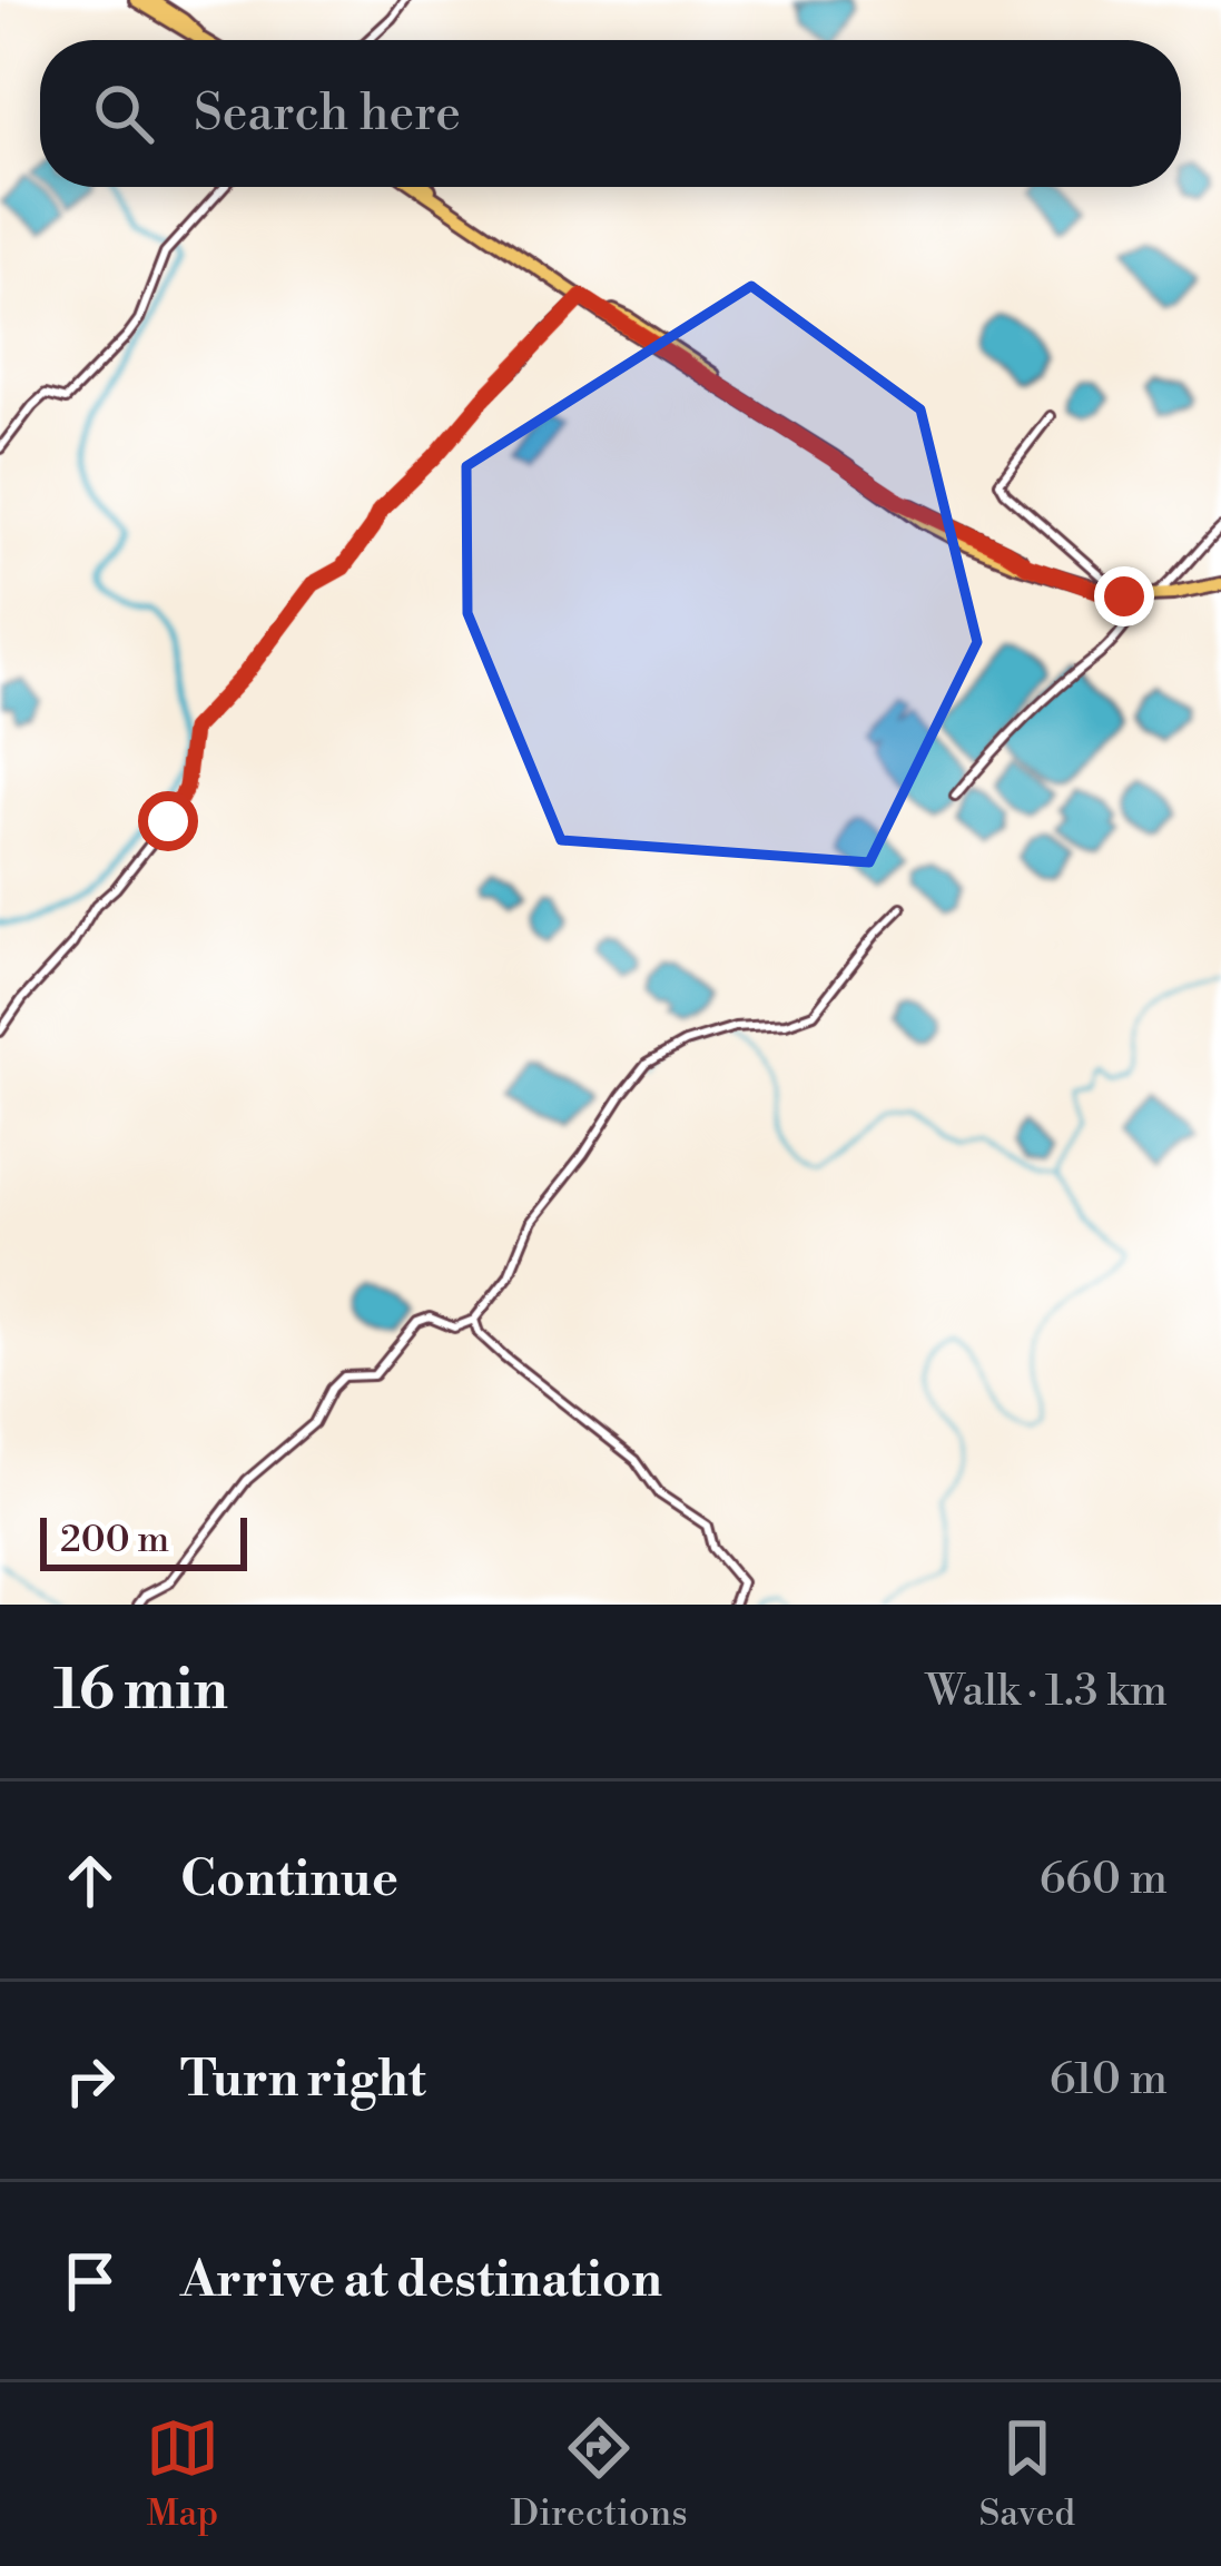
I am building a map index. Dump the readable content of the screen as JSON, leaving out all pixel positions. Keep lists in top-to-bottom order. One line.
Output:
{"scale_bar":"200 m","page":{"search":"Search here","scale":"200 m","heading":["16 min","Walk · 1.3 km"],"list":[["Continue","660 m"],["Turn right","610 m"],"Arrive at destination"],"nav":["Map","Directions","Saved"]}}
